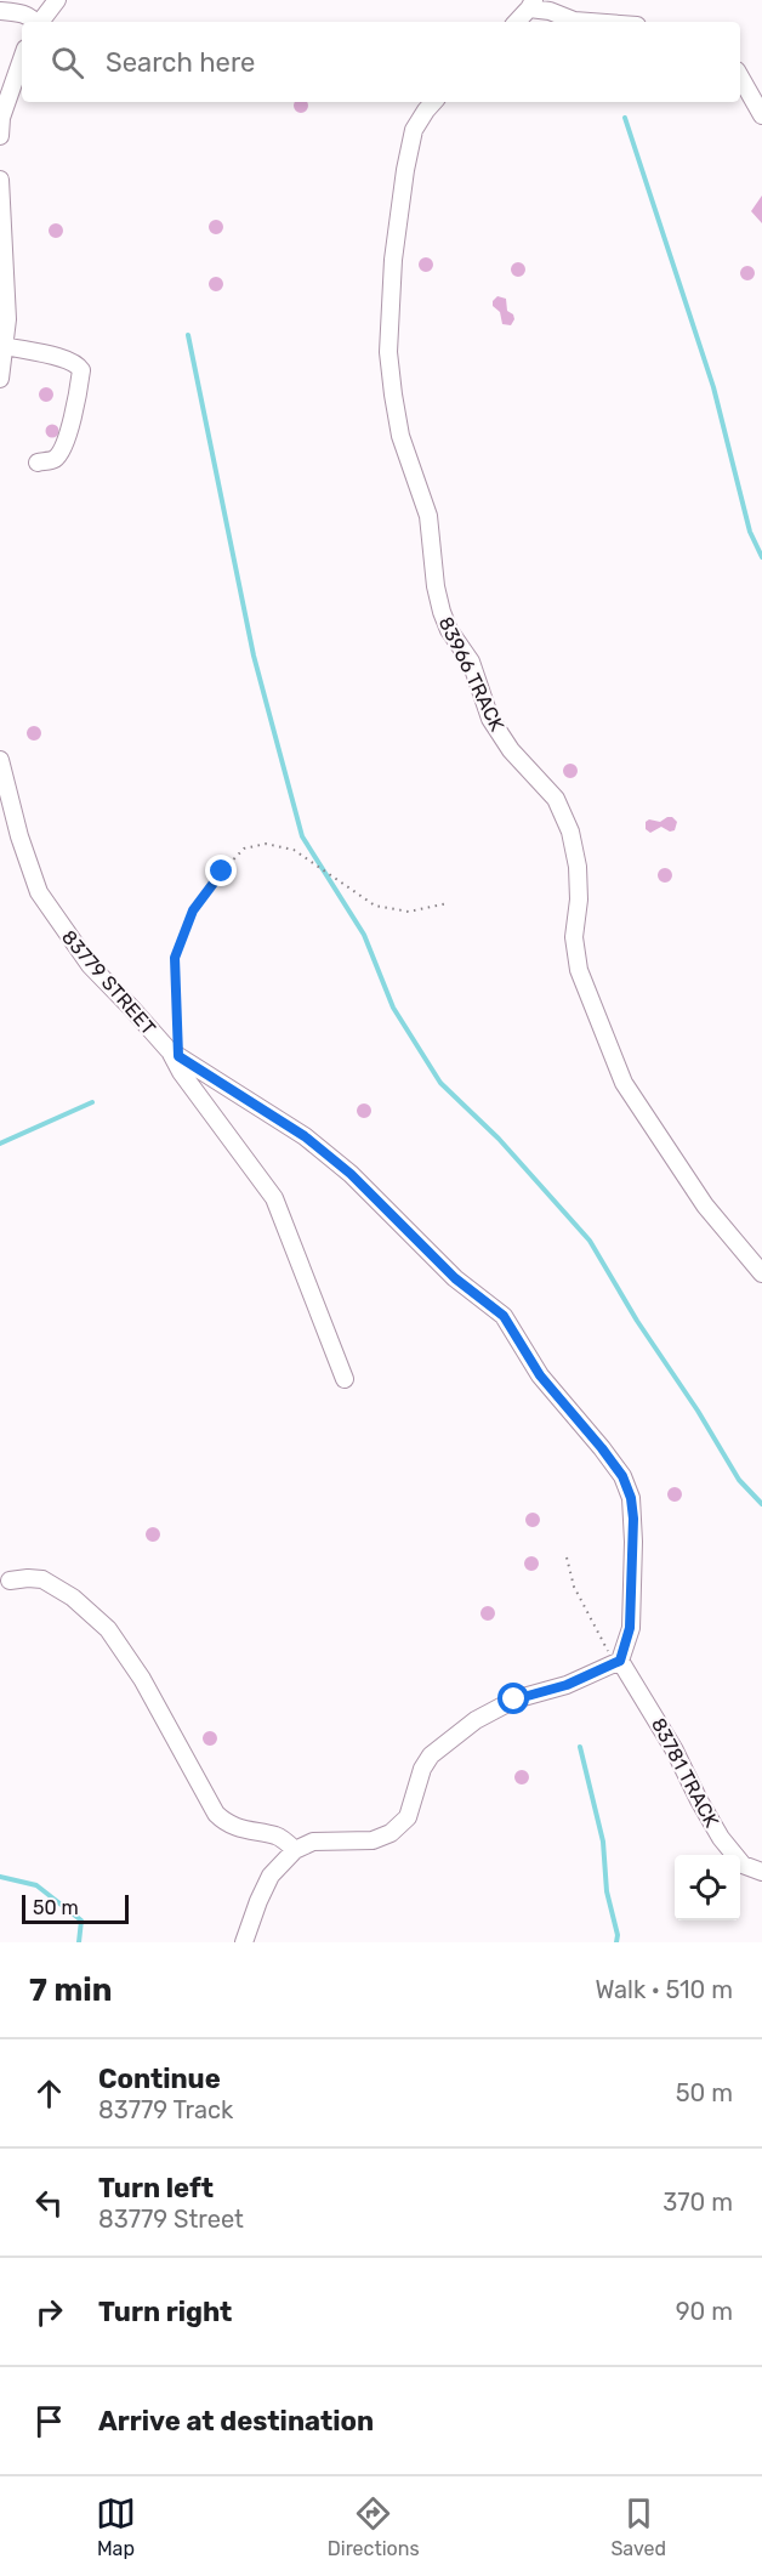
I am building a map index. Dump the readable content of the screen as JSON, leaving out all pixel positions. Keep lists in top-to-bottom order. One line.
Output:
{"streets":{"street":["83966 TRACK","83779 STREET","83781 TRACK"]},"crossings":[["83779 STREET","83781 TRACK"]],"scale_bar":"50 m","page":{"search":"Search here","scale":"50 m","heading":["7 min","Walk · 510 m"],"list":[["Continue","83779 Track","50 m"],["Turn left","83779 Street","370 m"],["Turn right","90 m"],"Arrive at destination"],"nav":["Map","Directions","Saved"]}}
